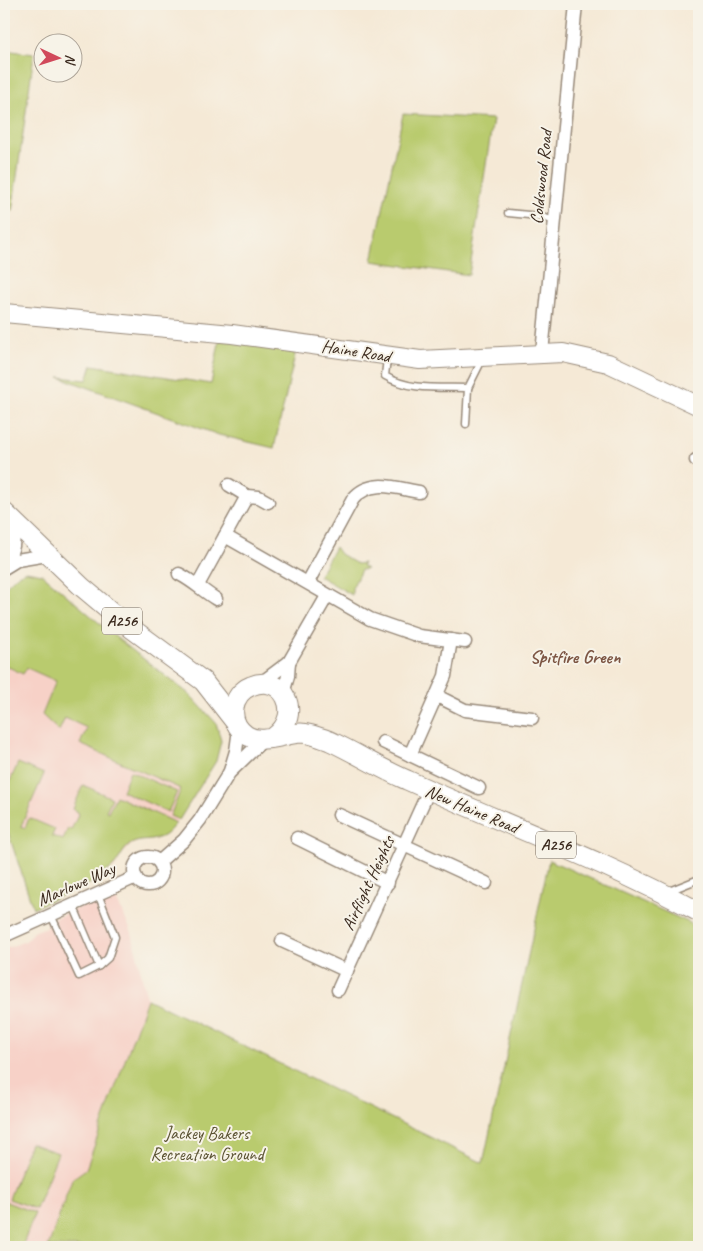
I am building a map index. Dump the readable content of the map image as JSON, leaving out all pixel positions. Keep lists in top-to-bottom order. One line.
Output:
{"streets":{"main road":["A256","New Haine Road"],"street":["Coldswood Road","Haine Road","Airflight Heights","Marlowe Way"]},"crossings":[["Coldswood Road","Haine Road"],["New Haine Road","Airflight Heights"]],"districts":["Spitfire Green"],"parks":["Jackey Bakers Recreation Ground"],"north":"right"}
